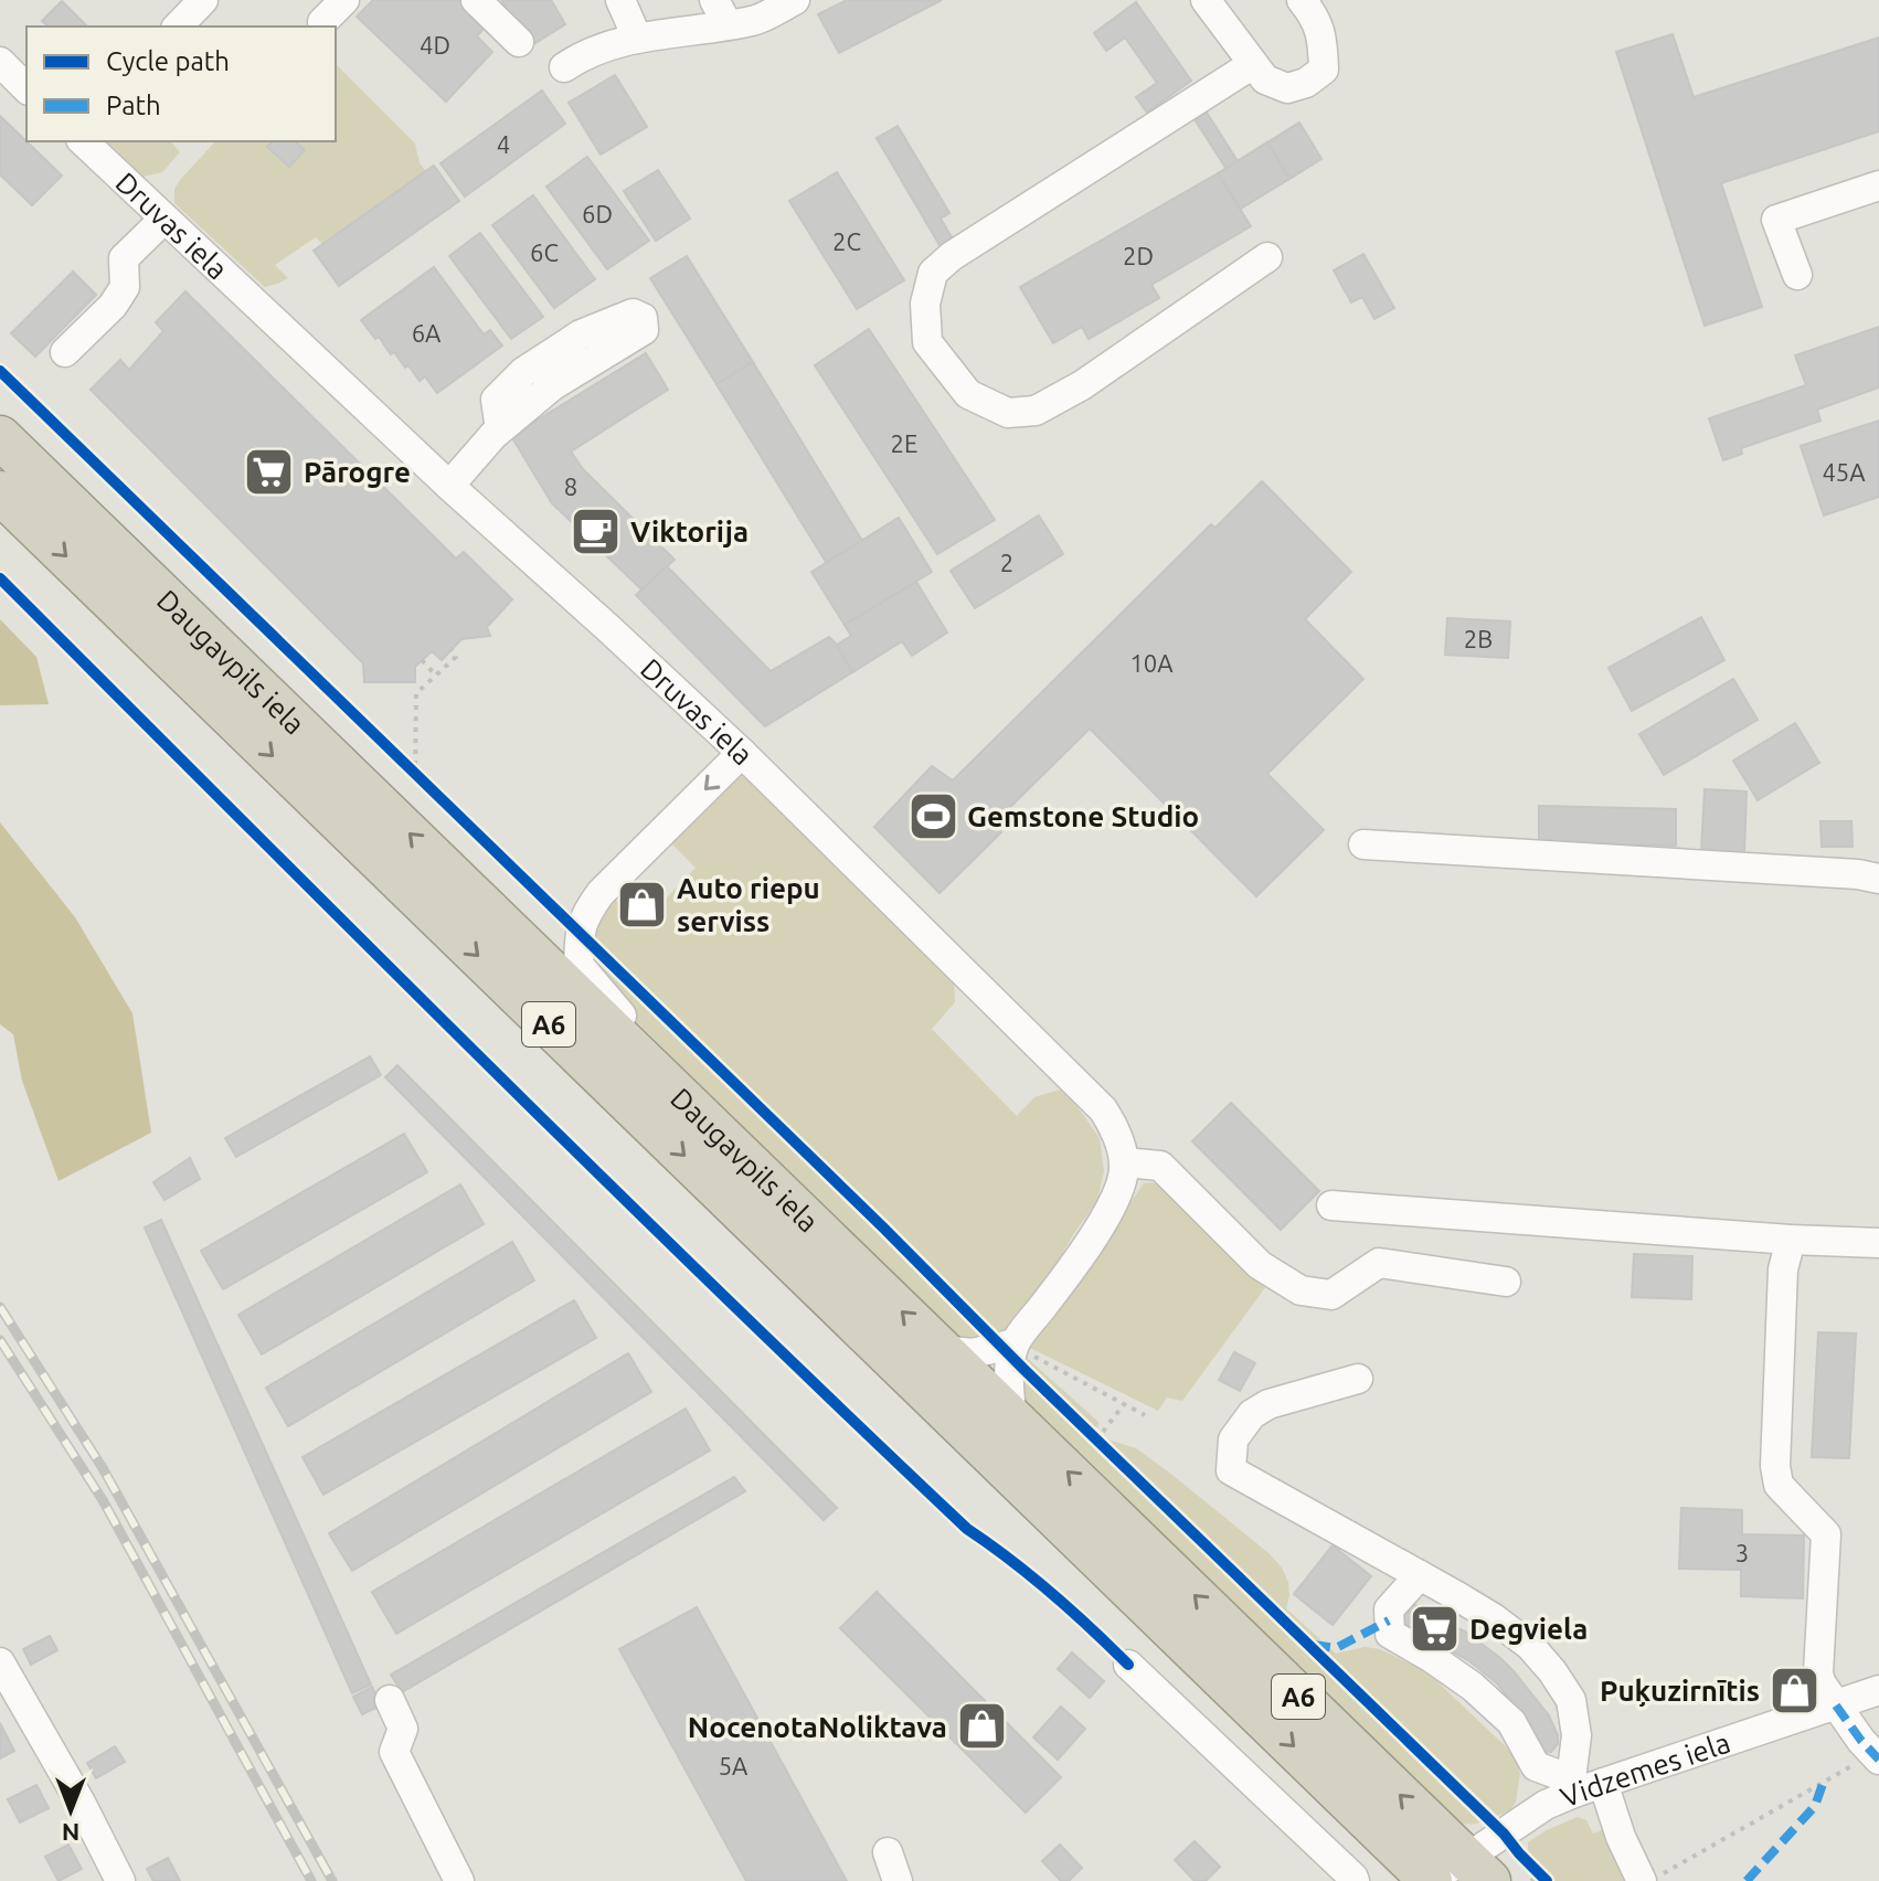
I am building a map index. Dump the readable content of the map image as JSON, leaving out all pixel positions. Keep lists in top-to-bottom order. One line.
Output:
{"streets":{"highway":["Daugavpils iela","A6"],"street":["Druvas iela","Vidzemes iela"]},"crossings":[["Daugavpils iela","Vidzemes iela"]],"places":{"supermarket":["Pārogre","Degviela"],"cafe":["Viktorija"],"sports":["Gemstone Studio"],"shop":["Auto riepu serviss","Puķuzirnītis","NocenotaNoliktava"]},"house_numbers":["4D","4","6D","2C","6C","2D","6A","2E","45A","8","2","2B","10A","3","5A"],"legend":["Cycle path","Path"],"north":"bottom"}
